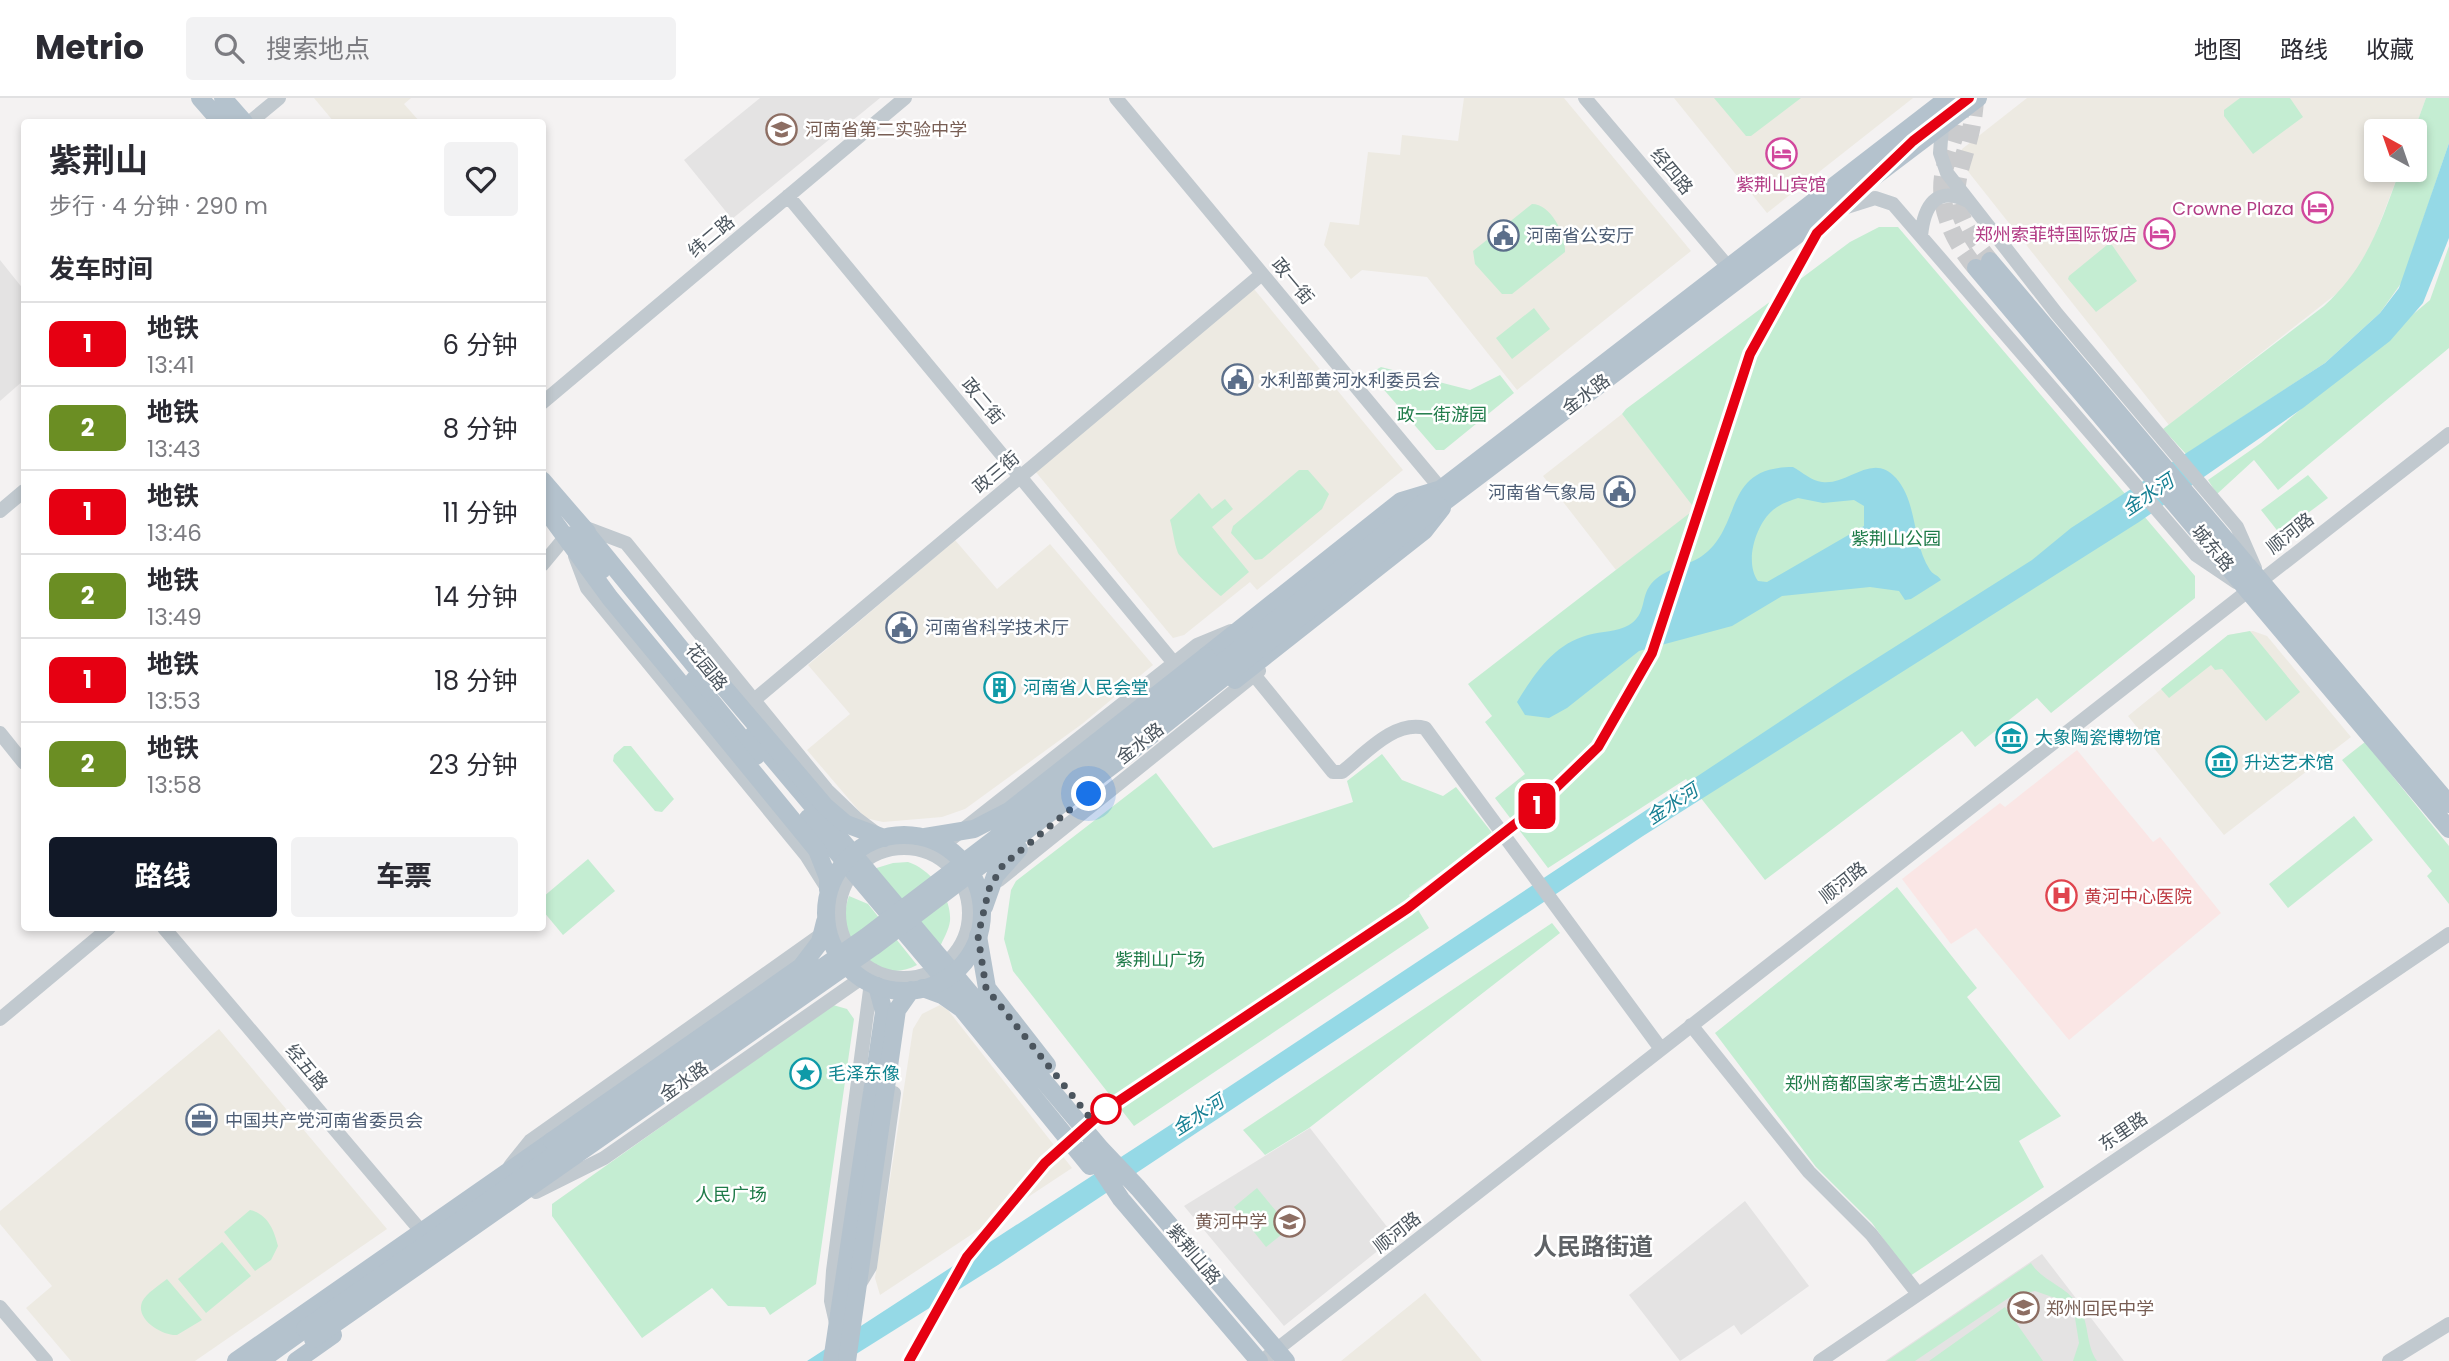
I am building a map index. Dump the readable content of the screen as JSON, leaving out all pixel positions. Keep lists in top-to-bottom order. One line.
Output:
{"streets":{"main road":["金水路","城东路","花园路","紫荆山路"],"street":["经四路","纬二路","政一街","政二街","政三街","顺河路","经五路","东里路"]},"crossings":[["经四路","金水路"],["纬二路","政二街"],["政一街","金水路"],["政一街","政三街"],["政二街","政三街"],["顺河路","城东路"],["顺河路","紫荆山路"]],"districts":["人民路街道"],"water":["金水河"],"parks":["政一街游园","紫荆山公园","紫荆山广场","郑州商都国家考古遗址公园","人民广场"],"places":{"school or university":["河南省第二实验中学","黄河中学","郑州回民中学"],"hotel":["紫荆山宾馆","Crowne Plaza","郑州索菲特国际饭店"],"public building":["河南省公安厅","水利部黄河水利委员会","河南省气象局","河南省科学技术厅"],"building":["河南省人民会堂"],"museum":["大象陶瓷博物馆","升达艺术馆"],"hospital":["黄河中心医院"],"place":["毛泽东像"],"office":["中国共产党河南省委员会"]},"lines":["metro line 1"],"north":"top left","page":{"header":"Metrio","search":"搜索地点","nav":["地图","路线","收藏"],"on_map":"1","heading":[["紫荆山","步行 · 4 分钟 · 290 m"],"发车时间"],"list":[{"mark":"1","name":"地铁","note":"13:41","value":"6 分钟"},{"mark":"2","name":"地铁","note":"13:43","value":"8 分钟"},{"mark":"1","name":"地铁","note":"13:46","value":"11 分钟"},{"mark":"2","name":"地铁","note":"13:49","value":"14 分钟"},{"mark":"1","name":"地铁","note":"13:53","value":"18 分钟"},{"mark":"2","name":"地铁","note":"13:58","value":"23 分钟"}],"buttons":["路线","车票"]}}
